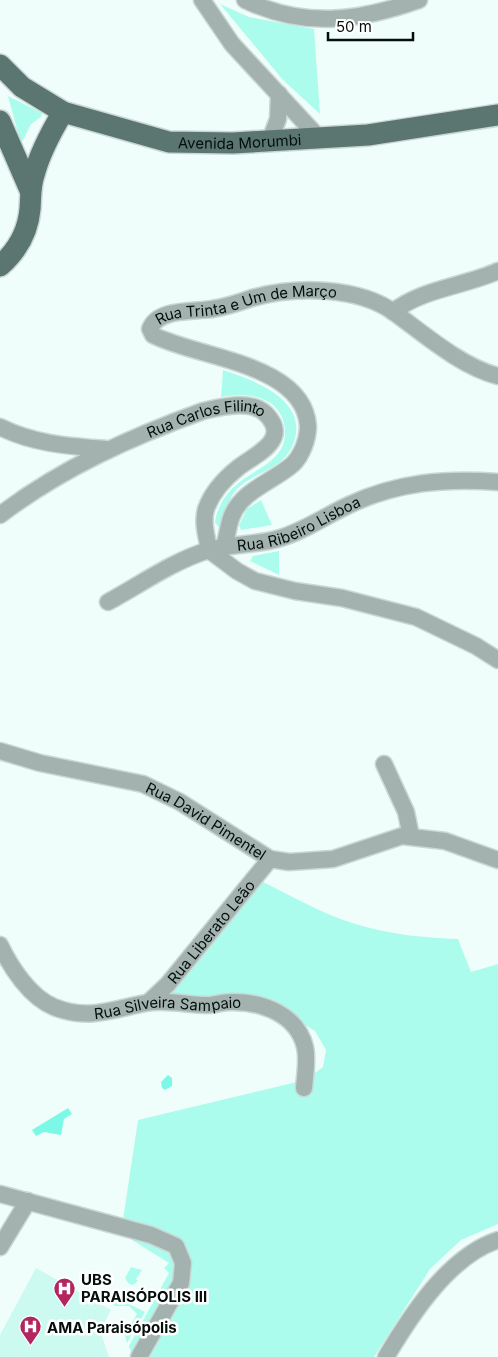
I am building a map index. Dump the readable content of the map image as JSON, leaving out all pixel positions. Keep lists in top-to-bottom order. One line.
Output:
{"streets":{"main road":["Avenida Morumbi"],"street":["Rua Trinta e Um de Março","Rua Carlos Filinto","Rua Ribeiro Lisboa","Rua David Pimentel","Rua Liberato Leão","Rua Silveira Sampaio"]},"crossings":[["Rua Trinta e Um de Março","Rua Carlos Filinto"],["Rua Trinta e Um de Março","Rua Ribeiro Lisboa"],["Rua Carlos Filinto","Rua Ribeiro Lisboa"],["Rua David Pimentel","Rua Liberato Leão"],["Rua Liberato Leão","Rua Silveira Sampaio"]],"places":{"hospital":["UBS PARAISÓPOLIS III","AMA Paraisópolis"]},"scale_bar":"50 m"}
